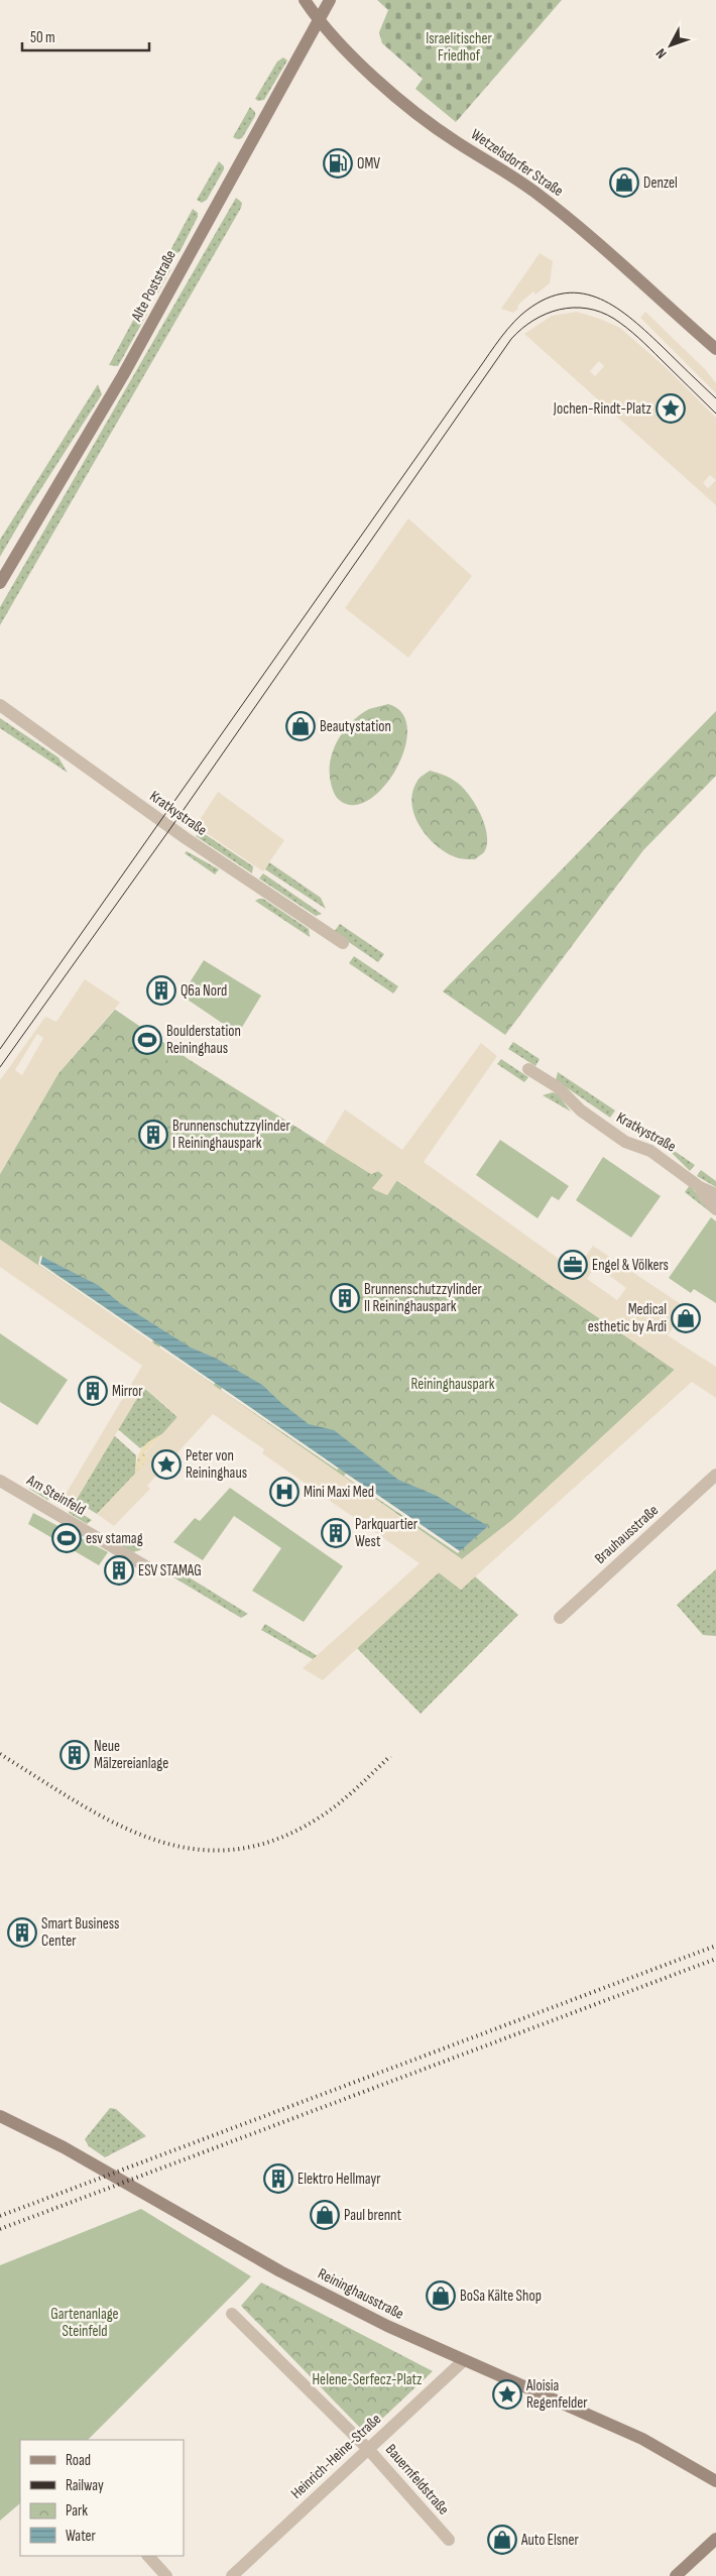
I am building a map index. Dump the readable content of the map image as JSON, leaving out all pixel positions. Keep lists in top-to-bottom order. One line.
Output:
{"streets":{"main road":["Wetzelsdorfer Straße","Alte Poststraße","Reininghausstraße"],"street":["Kratkystraße","Am Steinfeld","Brauhausstraße","Heinrich-Heine-Straße","Bauernfeldstraße"]},"crossings":[["Wetzelsdorfer Straße","Alte Poststraße"],["Reininghausstraße","Heinrich-Heine-Straße"],["Heinrich-Heine-Straße","Bauernfeldstraße"]],"parks":["Israelitischer Friedhof","Reininghauspark","Gartenanlage Steinfeld","Helene-Serfecz-Platz"],"places":{"fuel station":["OMV"],"shop":["Denzel","Beautystation","Medical esthetic by Ardi","Paul brennt","BoSa Kälte Shop","Auto Elsner"],"place":["Jochen-Rindt-Platz","Peter von Reininghaus","Aloisia Regenfelder"],"building":["Q6a Nord","Brunnenschutzzylinder I Reininghauspark","Brunnenschutzzylinder II Reininghauspark","Mirror","Parkquartier West","ESV STAMAG","Neue Mälzereianlage","Smart Business Center","Elektro Hellmayr"],"sports":["Boulderstation Reininghaus","esv stamag"],"office":["Engel & Völkers"],"hospital":["Mini Maxi Med"]},"legend":["Road","Railway","Park","Water"],"scale_bar":"50 m","north":"bottom left"}
